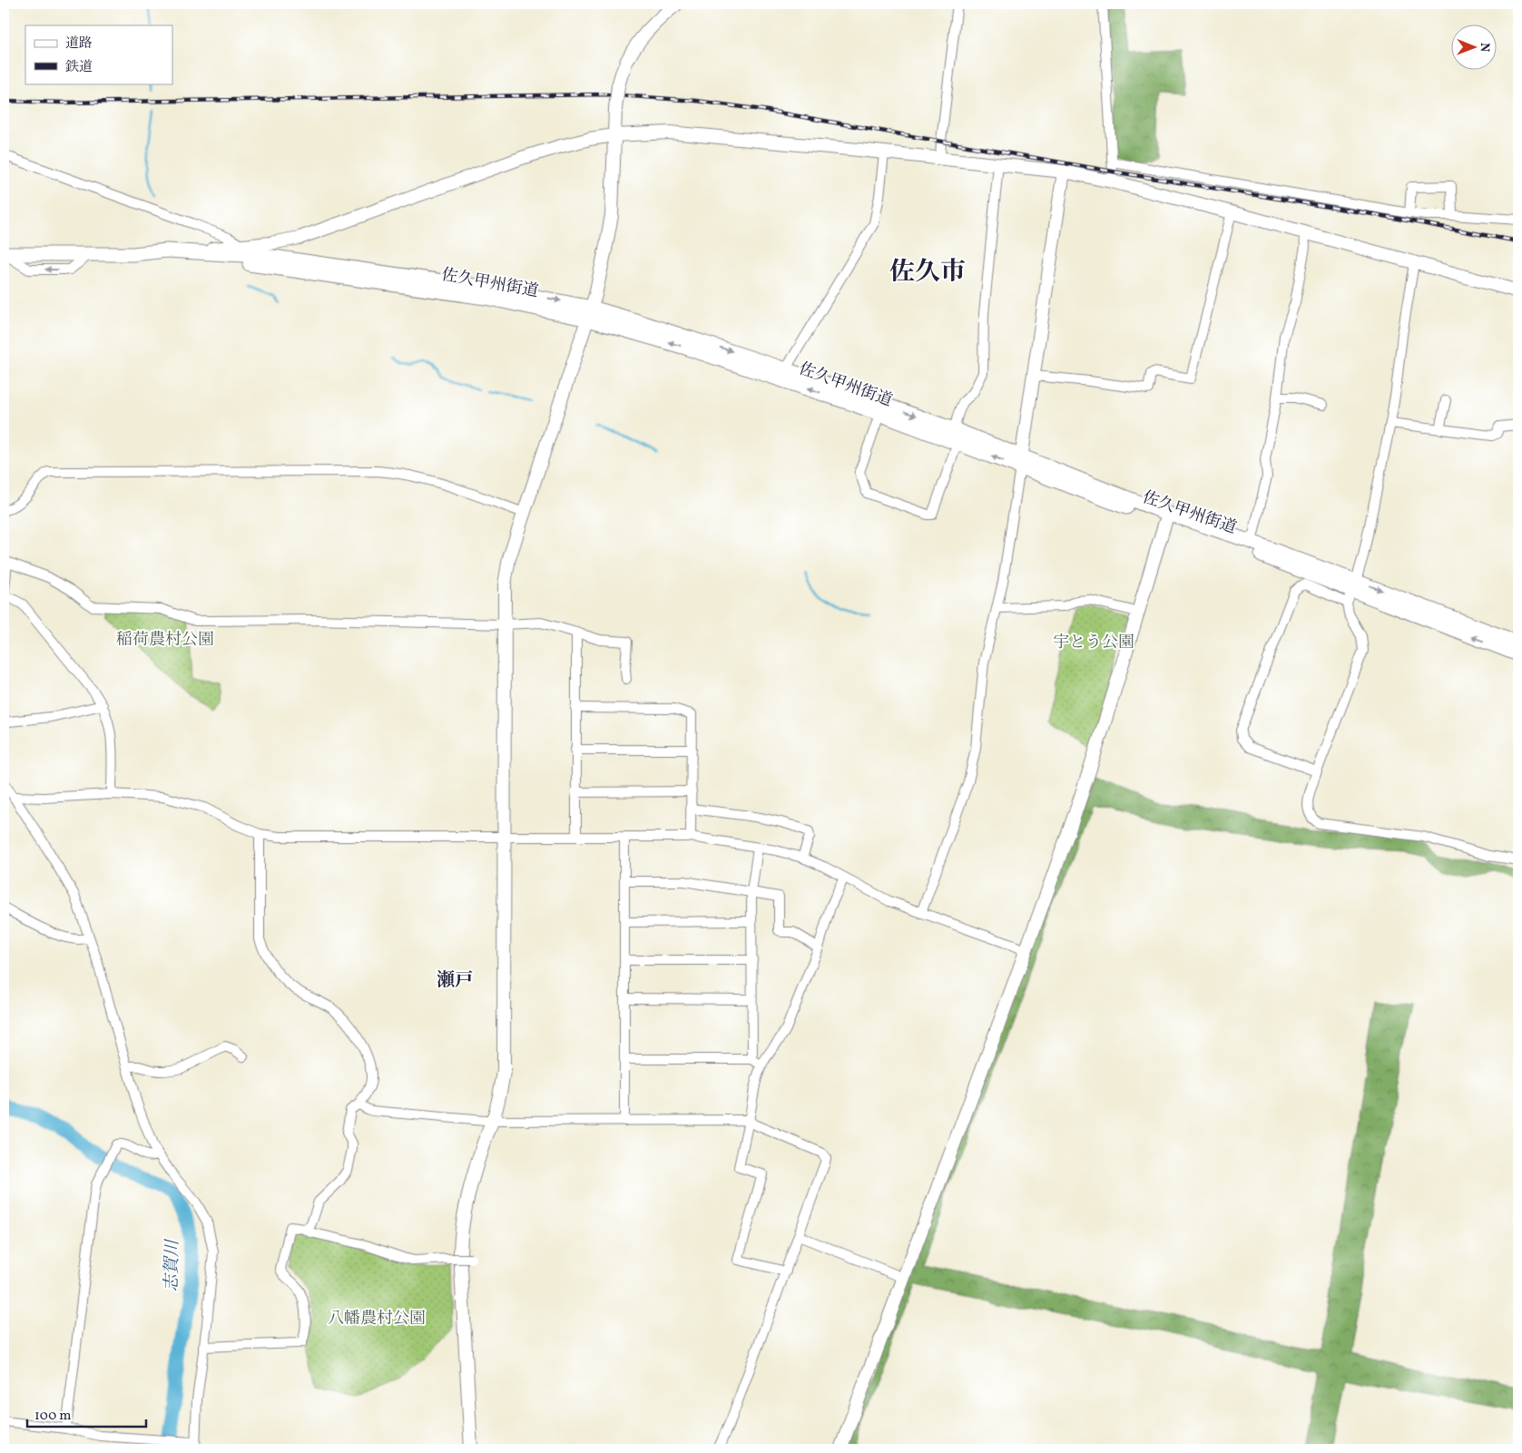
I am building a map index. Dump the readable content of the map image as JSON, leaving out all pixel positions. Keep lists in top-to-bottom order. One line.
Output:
{"streets":{"main road":["佐久甲州街道"]},"districts":["佐久市","瀬戸"],"water":["志賀川"],"parks":["稲荷農村公園","宇とう公園","八幡農村公園"],"legend":["道路","鉄道"],"scale_bar":"100 m","north":"right"}
